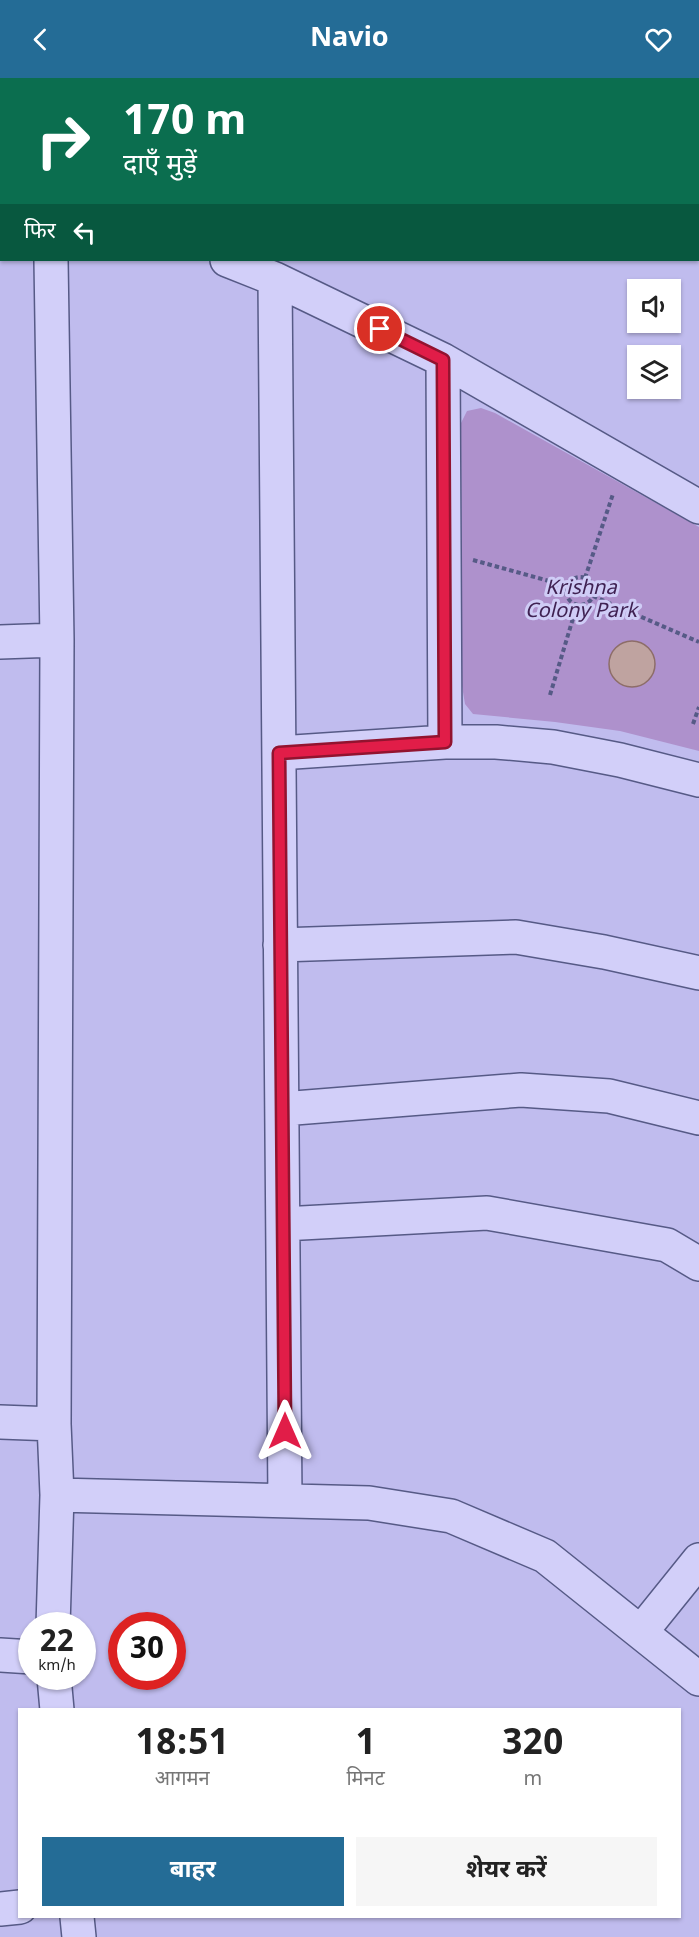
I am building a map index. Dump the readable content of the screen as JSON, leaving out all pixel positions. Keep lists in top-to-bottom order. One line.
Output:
{"parks":["Krishna Colony Park"],"page":{"header":"Navio","turn":["170 m","दाएँ मुड़ें"],"then":"फिर","speed":"22 km/h","limit":"30","eta":["18:51","आगमन","1","मिनट","320","m"],"buttons":["बाहर","शेयर करें"]}}
